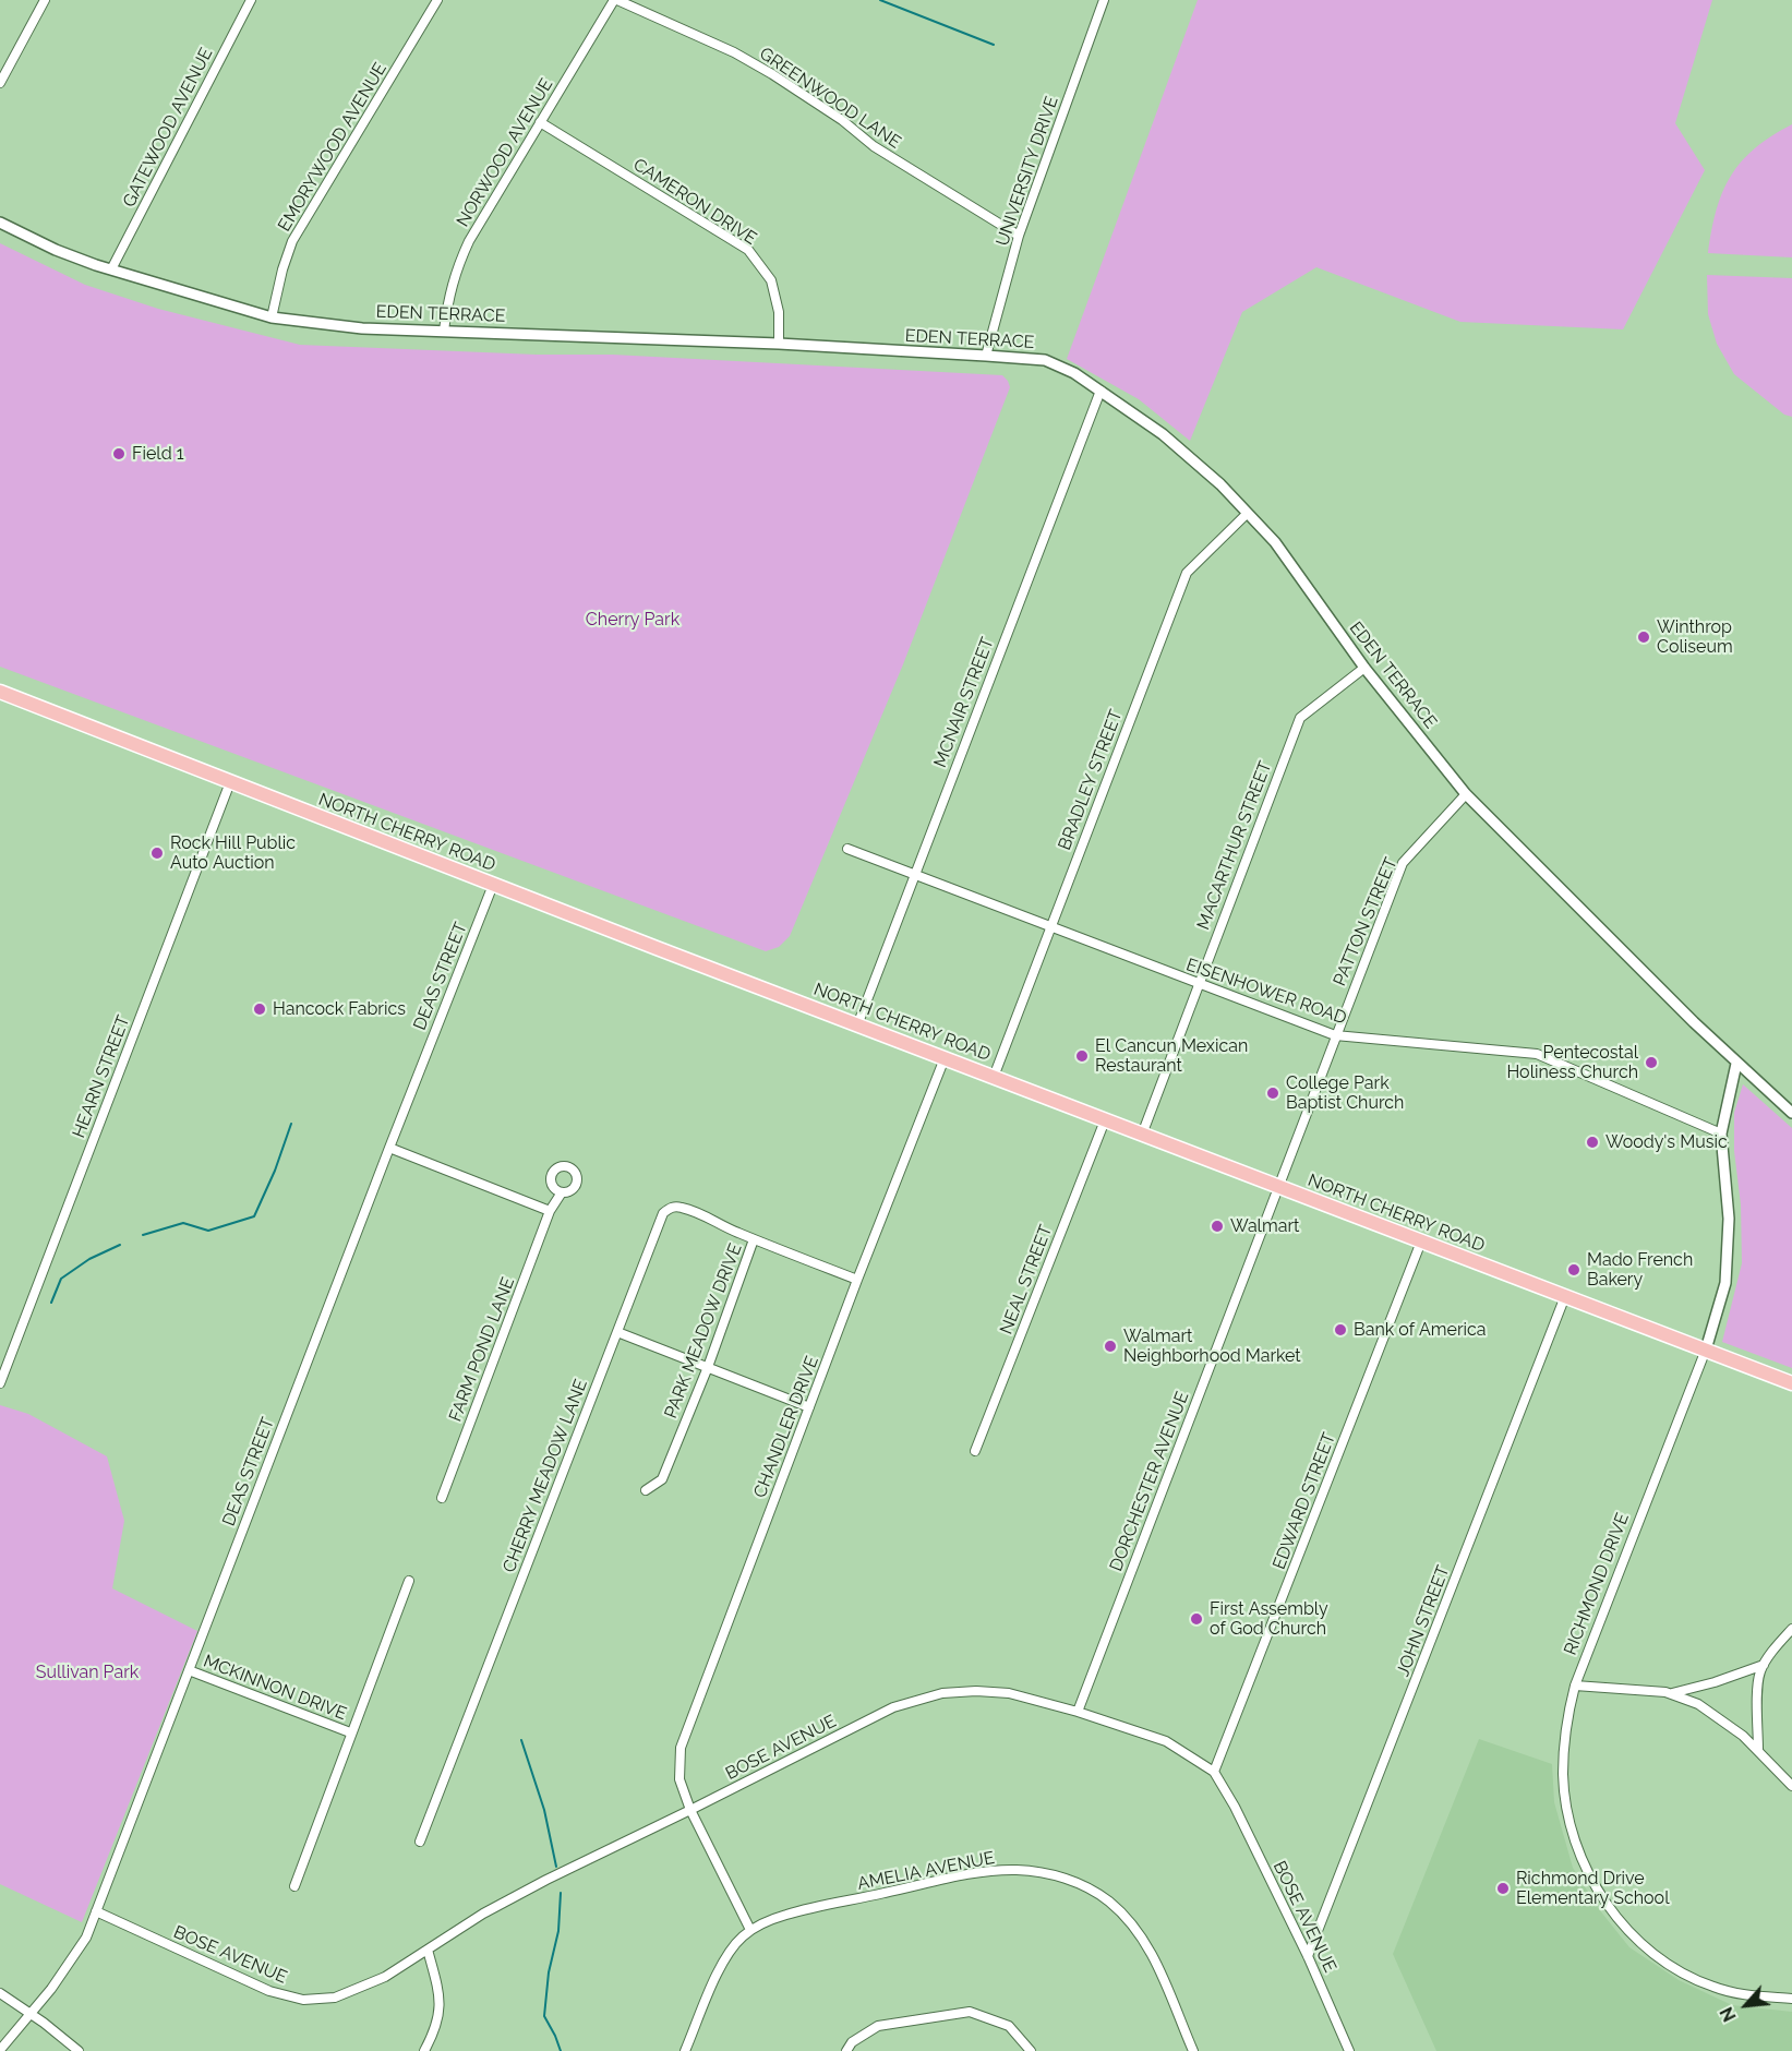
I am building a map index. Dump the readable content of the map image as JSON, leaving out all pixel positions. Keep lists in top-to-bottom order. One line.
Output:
{"streets":{"main road":["NORTH CHERRY ROAD"],"street":["GREENWOOD LANE","GATEWOOD AVENUE","EMORYWOOD AVENUE","NORWOOD AVENUE","UNIVERSITY DRIVE","CAMERON DRIVE","EDEN TERRACE","MCNAIR STREET","BRADLEY STREET","MACARTHUR STREET","PATTON STREET","DEAS STREET","EISENHOWER ROAD","HEARN STREET","NEAL STREET","PARK MEADOW DRIVE","FARM POND LANE","CHANDLER DRIVE","CHERRY MEADOW LANE","DORCHESTER AVENUE","EDWARD STREET","RICHMOND DRIVE","JOHN STREET","MCKINNON DRIVE","BOSE AVENUE","AMELIA AVENUE"]},"crossings":[["GREENWOOD LANE","NORWOOD AVENUE"],["GREENWOOD LANE","UNIVERSITY DRIVE"],["GATEWOOD AVENUE","EDEN TERRACE"],["EMORYWOOD AVENUE","EDEN TERRACE"],["NORWOOD AVENUE","CAMERON DRIVE"],["NORWOOD AVENUE","EDEN TERRACE"],["UNIVERSITY DRIVE","EDEN TERRACE"],["CAMERON DRIVE","EDEN TERRACE"],["EDEN TERRACE","MCNAIR STREET"],["EDEN TERRACE","BRADLEY STREET"],["EDEN TERRACE","MACARTHUR STREET"],["EDEN TERRACE","PATTON STREET"],["EDEN TERRACE","RICHMOND DRIVE"],["MCNAIR STREET","NORTH CHERRY ROAD"],["MCNAIR STREET","EISENHOWER ROAD"],["BRADLEY STREET","NORTH CHERRY ROAD"],["BRADLEY STREET","EISENHOWER ROAD"],["NORTH CHERRY ROAD","MACARTHUR STREET"],["NORTH CHERRY ROAD","PATTON STREET"],["NORTH CHERRY ROAD","DEAS STREET"],["NORTH CHERRY ROAD","HEARN STREET"],["NORTH CHERRY ROAD","NEAL STREET"],["NORTH CHERRY ROAD","CHANDLER DRIVE"],["NORTH CHERRY ROAD","DORCHESTER AVENUE"],["NORTH CHERRY ROAD","EDWARD STREET"],["NORTH CHERRY ROAD","RICHMOND DRIVE"],["NORTH CHERRY ROAD","JOHN STREET"],["MACARTHUR STREET","EISENHOWER ROAD"],["PATTON STREET","EISENHOWER ROAD"],["PATTON STREET","DORCHESTER AVENUE"],["DEAS STREET","MCKINNON DRIVE"],["DEAS STREET","BOSE AVENUE"],["EISENHOWER ROAD","RICHMOND DRIVE"],["PARK MEADOW DRIVE","CHANDLER DRIVE"],["PARK MEADOW DRIVE","CHERRY MEADOW LANE"],["CHANDLER DRIVE","BOSE AVENUE"],["CHANDLER DRIVE","AMELIA AVENUE"],["DORCHESTER AVENUE","BOSE AVENUE"],["EDWARD STREET","BOSE AVENUE"],["JOHN STREET","BOSE AVENUE"]],"parks":["Cherry Park","Sullivan Park"],"places":["Field 1","Winthrop Coliseum","Rock Hill Public Auto Auction","Hancock Fabrics","El Cancun Mexican Restaurant","Pentecostal Holiness Church","College Park Baptist Church","Woody's Music","Walmart","Mado French Bakery","Bank of America","Walmart Neighborhood Market","First Assembly of God Church","Richmond Drive Elementary School"],"north":"bottom left"}
